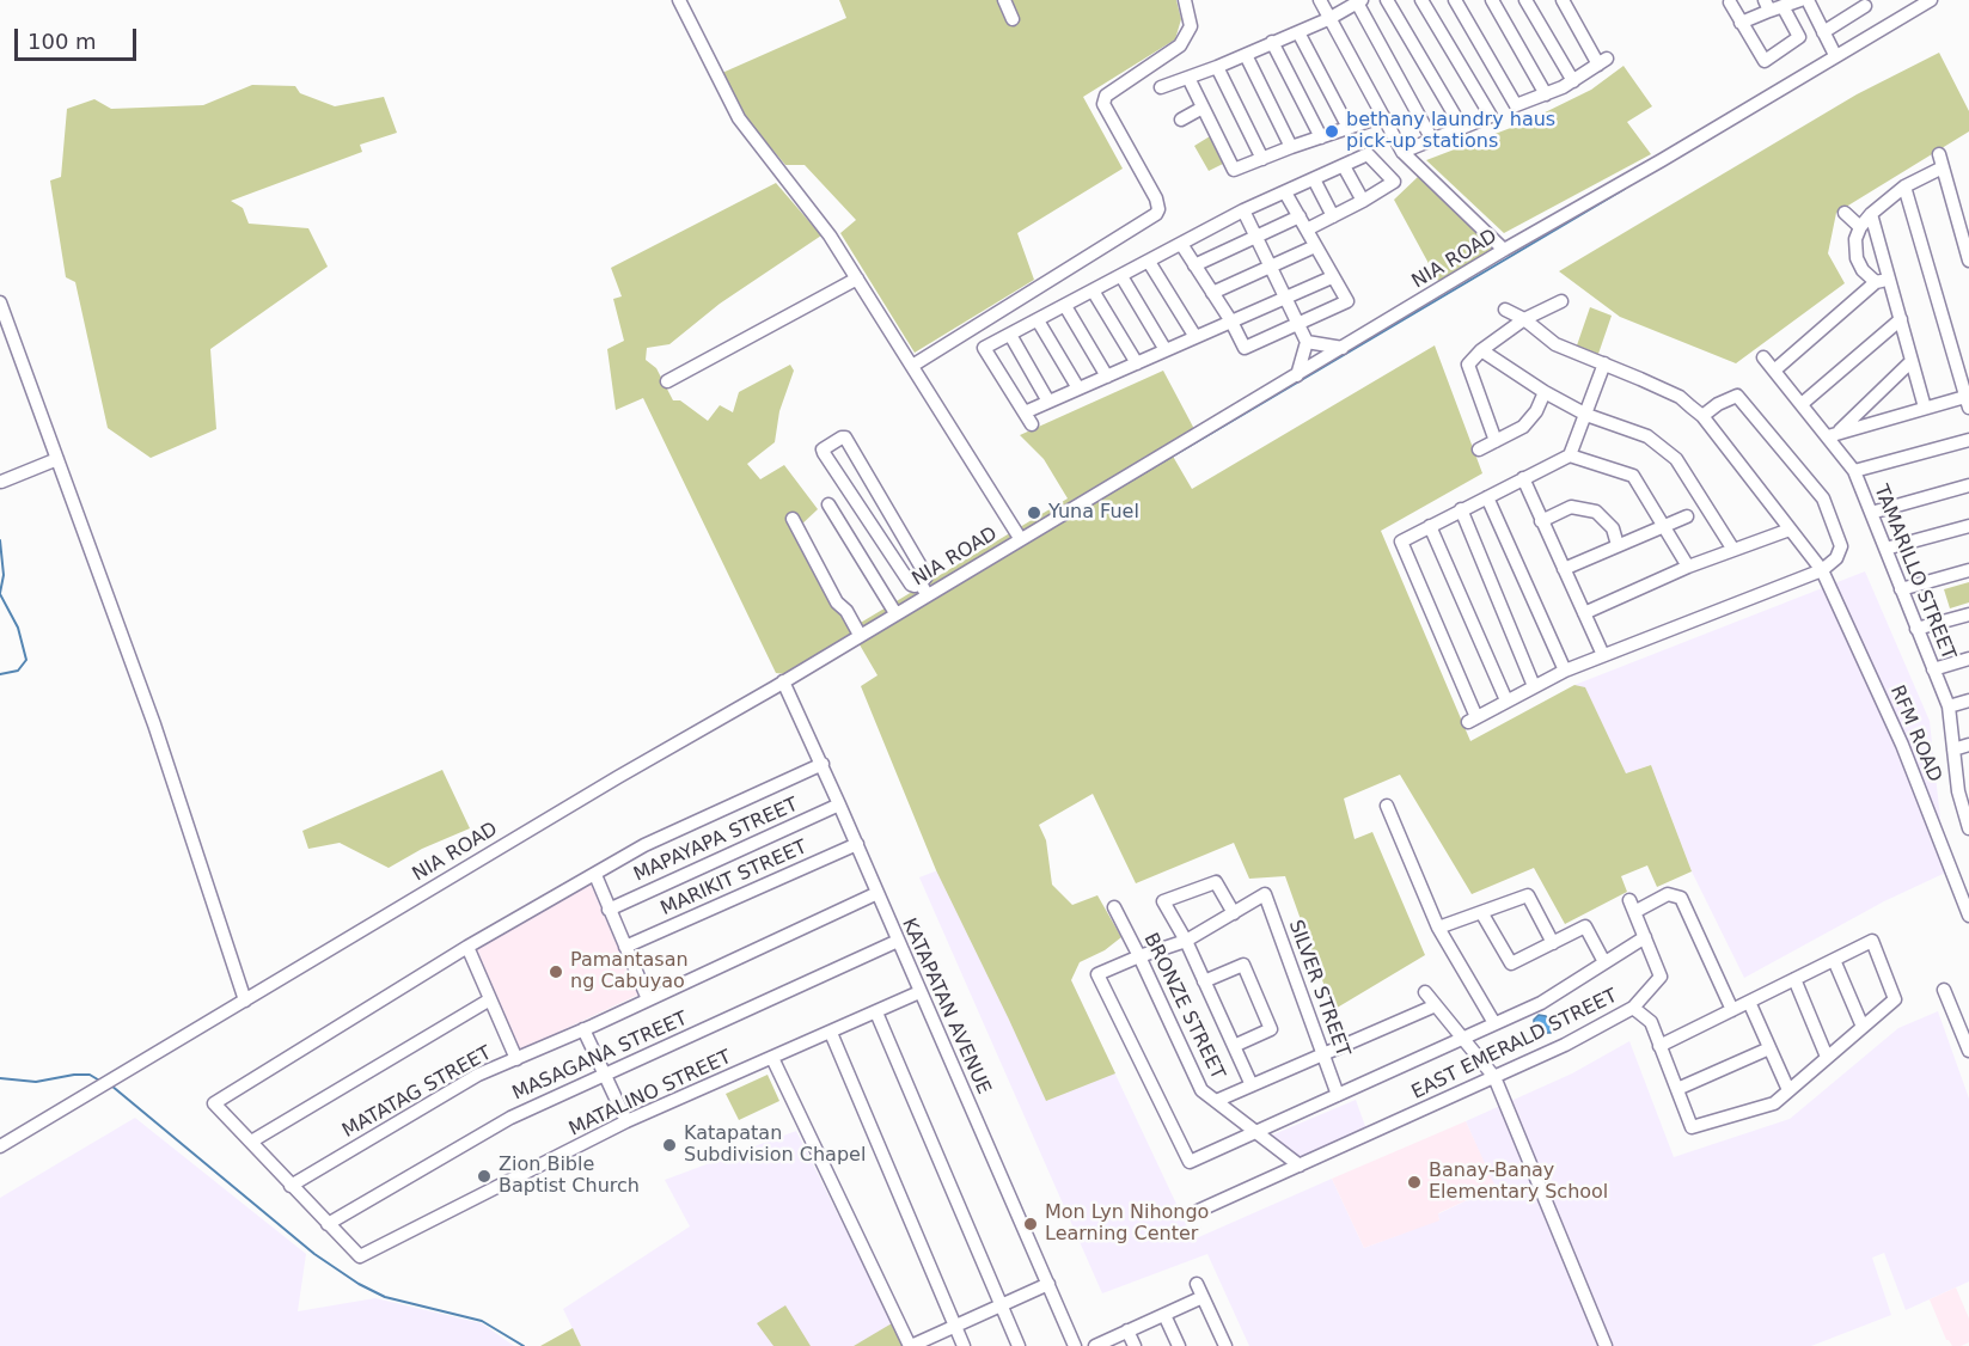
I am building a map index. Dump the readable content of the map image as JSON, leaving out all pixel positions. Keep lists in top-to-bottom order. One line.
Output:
{"streets":{"street":["NIA ROAD","TAMARILLO STREET","RFM ROAD","MAPAYAPA STREET","MARIKIT STREET","SILVER STREET","KATAPATAN AVENUE","BRONZE STREET","EAST EMERALD STREET","MASAGANA STREET","MATATAG STREET","MATALINO STREET"]},"crossings":[["NIA ROAD","KATAPATAN AVENUE"],["MAPAYAPA STREET","KATAPATAN AVENUE"],["MARIKIT STREET","KATAPATAN AVENUE"],["KATAPATAN AVENUE","MASAGANA STREET"],["KATAPATAN AVENUE","MATATAG STREET"],["KATAPATAN AVENUE","MATALINO STREET"],["BRONZE STREET","EAST EMERALD STREET"],["MASAGANA STREET","MATALINO STREET"]],"places":["bethany laundry haus pick-up stations","Yuna Fuel","Pamantasan ng Cabuyao","Katapatan Subdivision Chapel","Zion Bible Baptist Church","Banay-Banay Elementary School","Mon Lyn Nihongo Learning Center"],"scale_bar":"100 m"}
